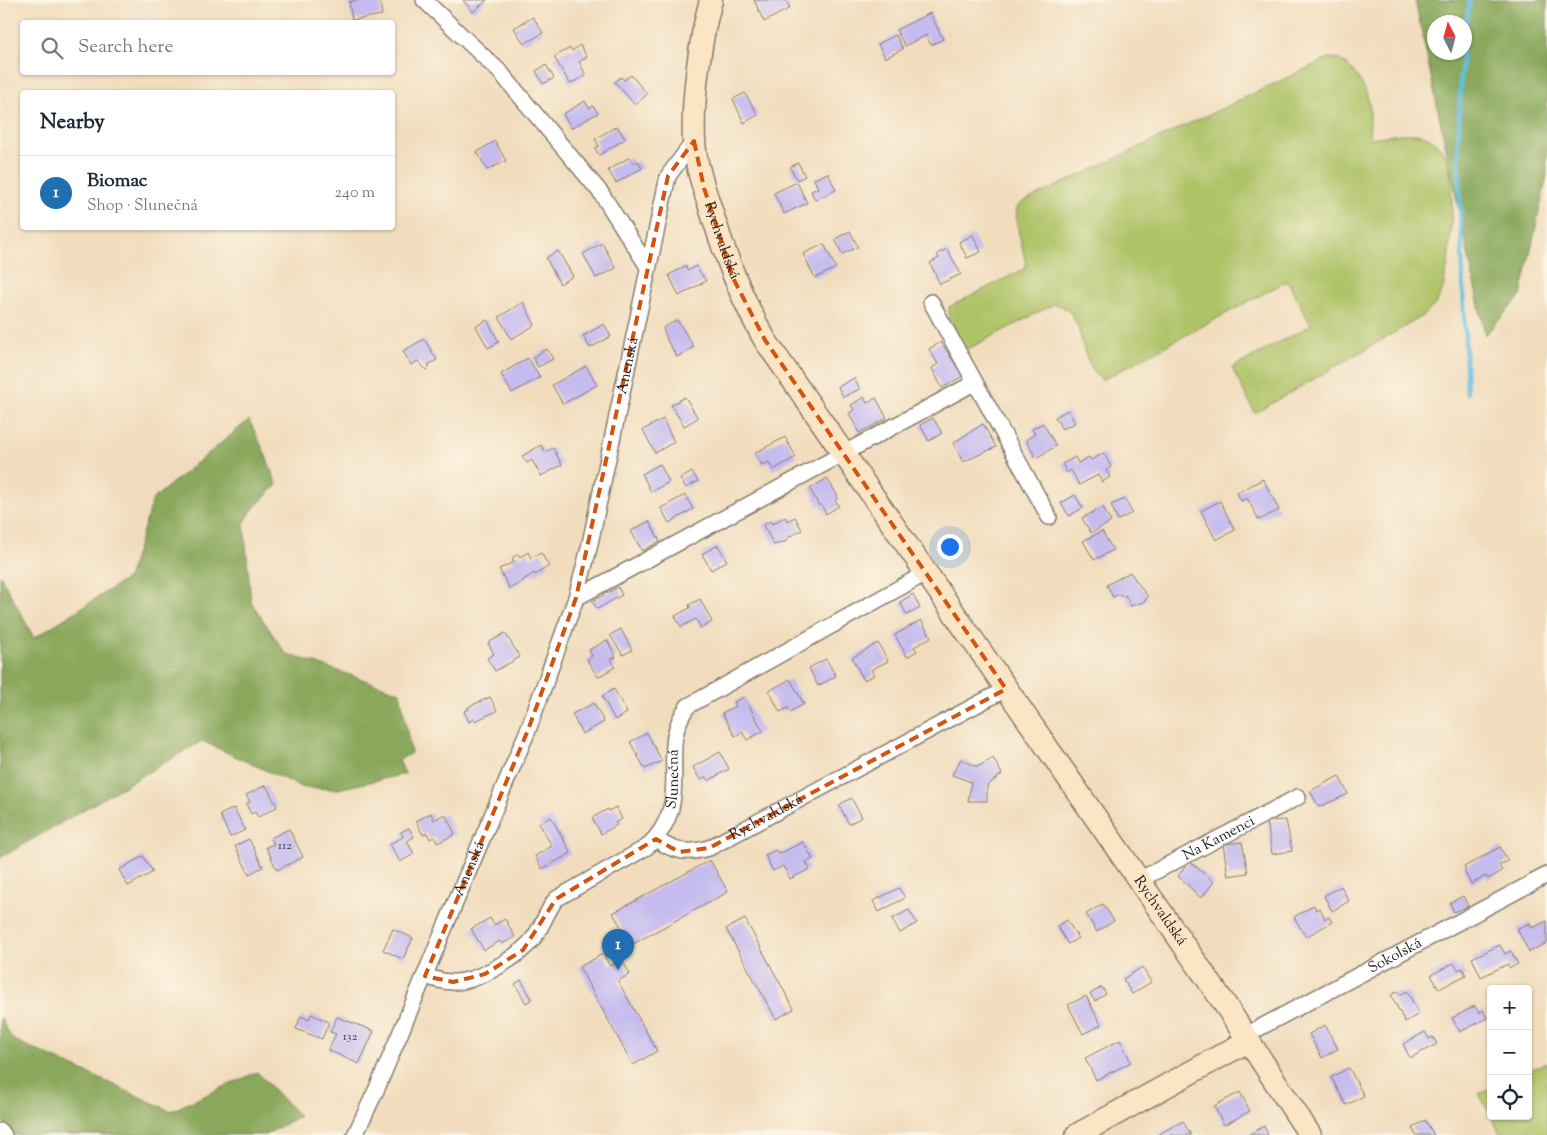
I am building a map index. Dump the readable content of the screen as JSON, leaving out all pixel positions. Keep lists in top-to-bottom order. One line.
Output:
{"streets":{"street":["Rychvaldská","Anenská","Slunečná","Na Kamenci","Sokolská"]},"crossings":[["Rychvaldská","Anenská"],["Rychvaldská","Slunečná"],["Rychvaldská","Na Kamenci"],["Rychvaldská","Sokolská"],["Anenská","Slunečná"]],"house_numbers":["112","132"],"north":"top","page":{"search":"Search here","heading":"Nearby","list":[{"mark":"1","name":"Biomac","note":"Shop · Slunečná","value":"240 m"}],"pins":"1","map_buttons":["+","−"]}}
